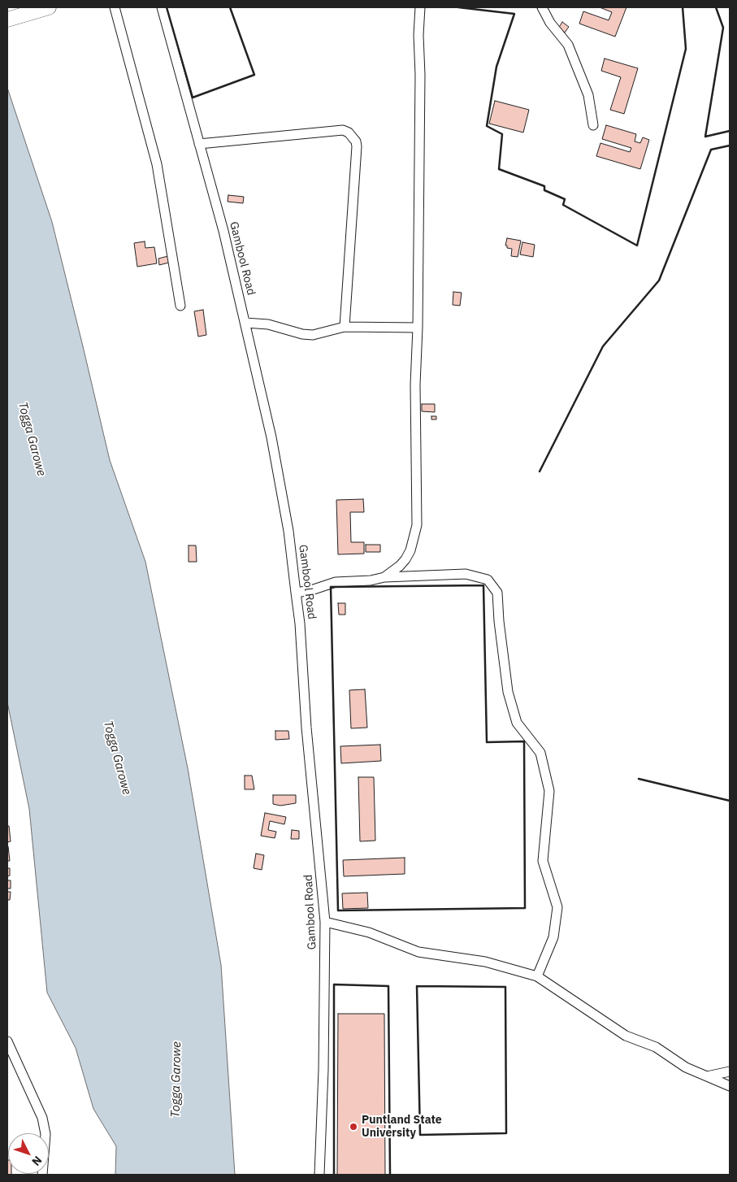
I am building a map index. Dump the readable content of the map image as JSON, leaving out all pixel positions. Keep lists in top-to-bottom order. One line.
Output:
{"streets":{"street":["Gambool Road"]},"water":["Togga Garowe"],"places":["Puntland State University"],"north":"bottom right"}
